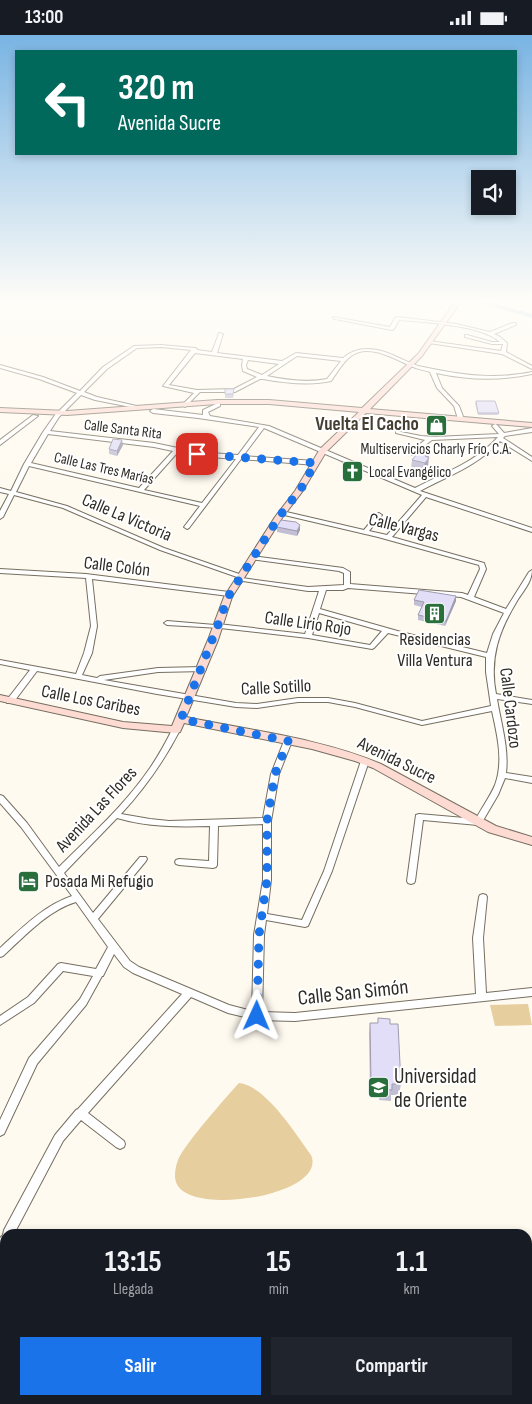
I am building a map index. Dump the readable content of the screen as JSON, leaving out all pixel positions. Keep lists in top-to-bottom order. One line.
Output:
{"streets":{"street":["Calle Santa Rita","Calle Las Tres Marías","Calle La Victoria","Calle Vargas","Calle Colón","Calle Lirio Rojo","Calle Sotillo","Calle Los Caribes","Calle Cardozo","Avenida Sucre","Avenida Las Flores","Calle San Simón"]},"crossings":[["Calle Santa Rita","Avenida Las Flores"],["Calle La Victoria","Calle Vargas"],["Calle La Victoria","Calle Cardozo"],["Calle La Victoria","Avenida Las Flores"],["Calle Vargas","Avenida Las Flores"],["Calle Colón","Avenida Las Flores"],["Calle Lirio Rojo","Calle Cardozo"],["Calle Lirio Rojo","Avenida Las Flores"],["Calle Sotillo","Calle Cardozo"],["Calle Sotillo","Avenida Las Flores"],["Calle Los Caribes","Avenida Las Flores"],["Calle Cardozo","Avenida Sucre"],["Avenida Sucre","Avenida Las Flores"],["Avenida Las Flores","Calle San Simón"]],"districts":["Vuelta El Cacho"],"places":{"shop":["Multiservicios Charly Frío, C.A."],"church":["Local Evangélico"],"building":["Residencias Villa Ventura"],"hotel":["Posada Mi Refugio"],"school or university":["Universidad de Oriente"]},"page":{"status":"13:00","turn":["320 m","Avenida Sucre"],"eta":["13:15","Llegada","15","min","1.1","km"],"buttons":["Salir","Compartir"]}}
